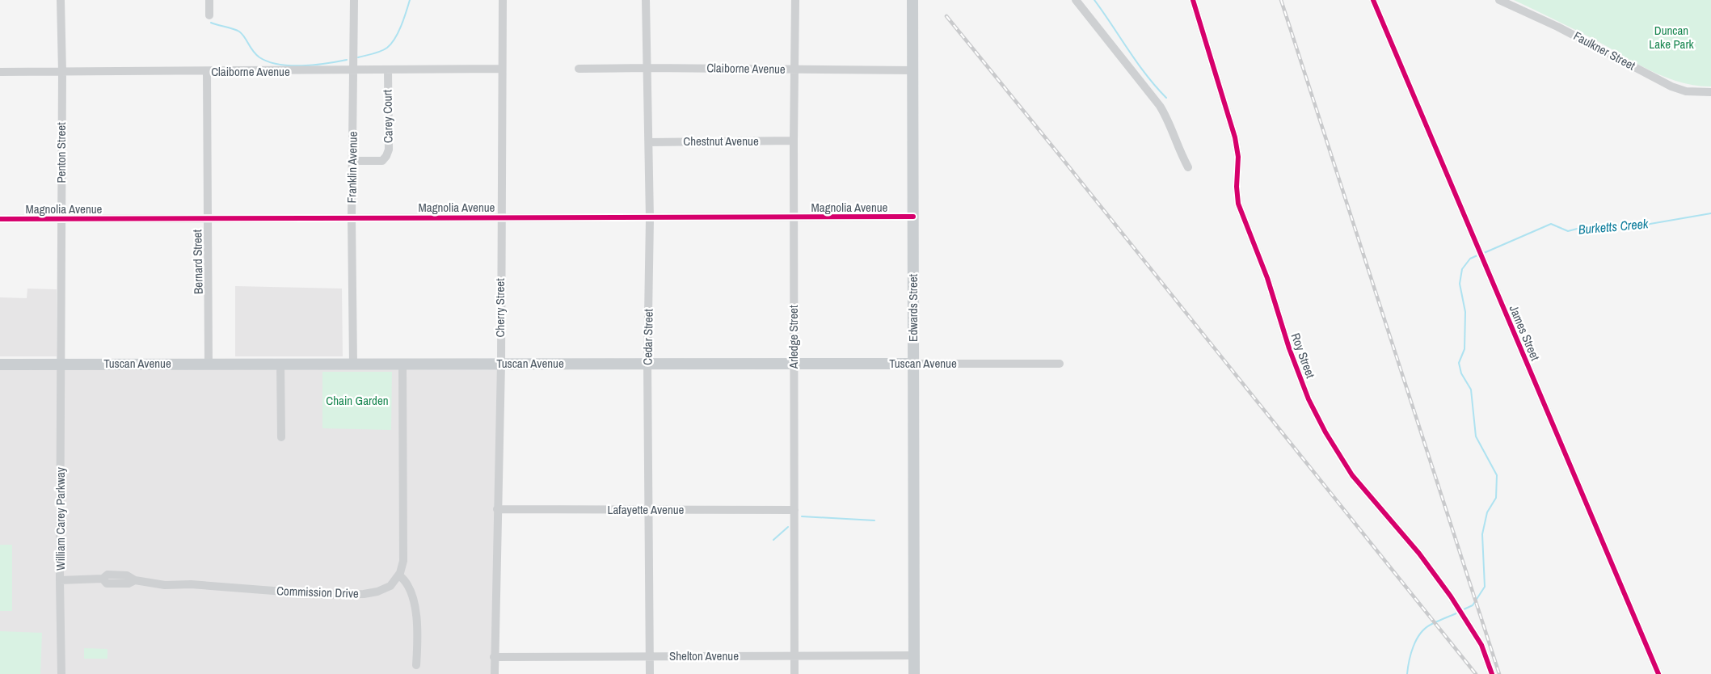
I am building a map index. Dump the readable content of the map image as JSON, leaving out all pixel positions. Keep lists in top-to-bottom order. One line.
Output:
{"streets":{"main road":["Edwards Street","Tuscan Avenue"],"street":["Faulkner Street","Claiborne Avenue","Carey Court","Chestnut Avenue","Penton Street","Franklin Avenue","Magnolia Avenue","Bernard Street","Cherry Street","James Street","Cedar Street","Arledge Street","Roy Street","Lafayette Avenue","William Carey Parkway","Commission Drive","Shelton Avenue"]},"crossings":[["Claiborne Avenue","Carey Court"],["Claiborne Avenue","Penton Street"],["Claiborne Avenue","Franklin Avenue"],["Claiborne Avenue","Bernard Street"],["Claiborne Avenue","Cherry Street"],["Claiborne Avenue","Edwards Street"],["Claiborne Avenue","Cedar Street"],["Claiborne Avenue","Arledge Street"],["Carey Court","Franklin Avenue"],["Chestnut Avenue","Cedar Street"],["Chestnut Avenue","Arledge Street"],["Penton Street","Magnolia Avenue"],["Penton Street","Tuscan Avenue"],["Penton Street","William Carey Parkway"],["Franklin Avenue","Magnolia Avenue"],["Franklin Avenue","Tuscan Avenue"],["Magnolia Avenue","Bernard Street"],["Magnolia Avenue","Cherry Street"],["Magnolia Avenue","Edwards Street"],["Magnolia Avenue","Cedar Street"],["Magnolia Avenue","Arledge Street"],["Bernard Street","Tuscan Avenue"],["Cherry Street","Tuscan Avenue"],["Cherry Street","Lafayette Avenue"],["Cherry Street","Shelton Avenue"],["Edwards Street","Tuscan Avenue"],["Edwards Street","Shelton Avenue"],["Cedar Street","Tuscan Avenue"],["Cedar Street","Lafayette Avenue"],["Cedar Street","Shelton Avenue"],["Arledge Street","Tuscan Avenue"],["Arledge Street","Lafayette Avenue"],["Arledge Street","Shelton Avenue"],["Tuscan Avenue","William Carey Parkway"],["William Carey Parkway","Commission Drive"]],"water":["Burketts Creek"],"parks":["Duncan Lake Park","Chain Garden"]}
